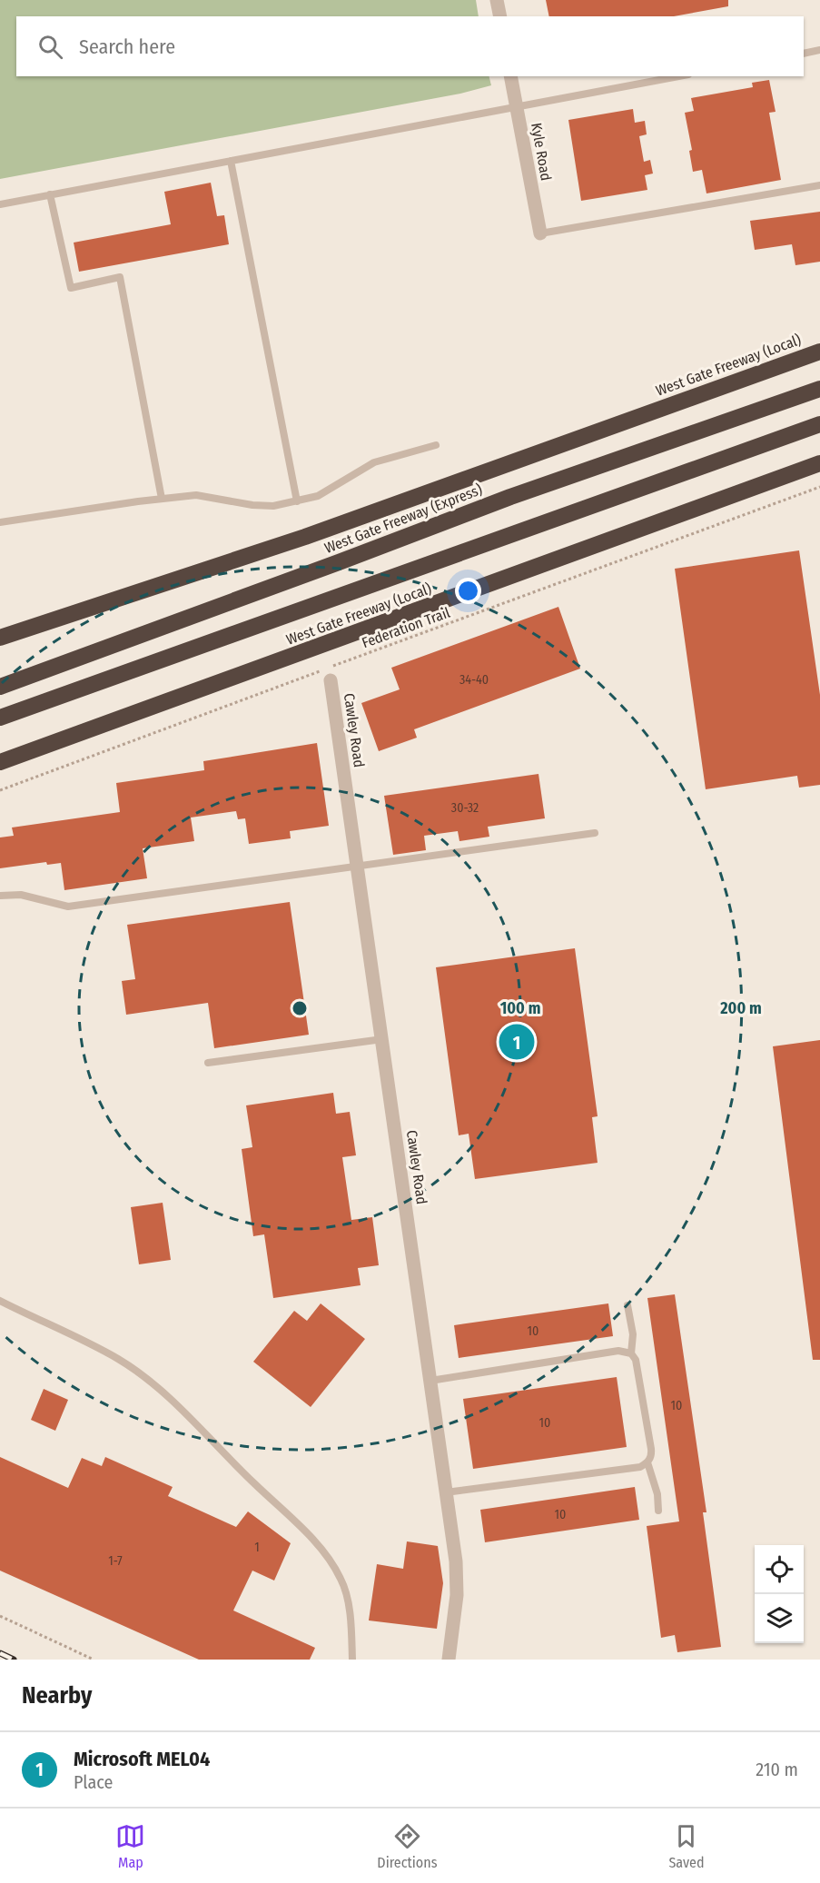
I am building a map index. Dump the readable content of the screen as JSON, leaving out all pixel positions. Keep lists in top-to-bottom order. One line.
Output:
{"streets":{"highway":["West Gate Freeway (Local)","West Gate Freeway (Express)"],"street":["Kyle Road","Cawley Road"],"path":["Federation Trail"]},"house_numbers":["34-40","30-32","10","10","10","10","1","1-7"],"page":{"search":"Search here","pins":"1","heading":"Nearby","list":[{"mark":"1","name":"Microsoft MEL04","note":"Place","value":"210 m"}],"nav":["Map","Directions","Saved"]},"rings":["100 m","200 m"]}
